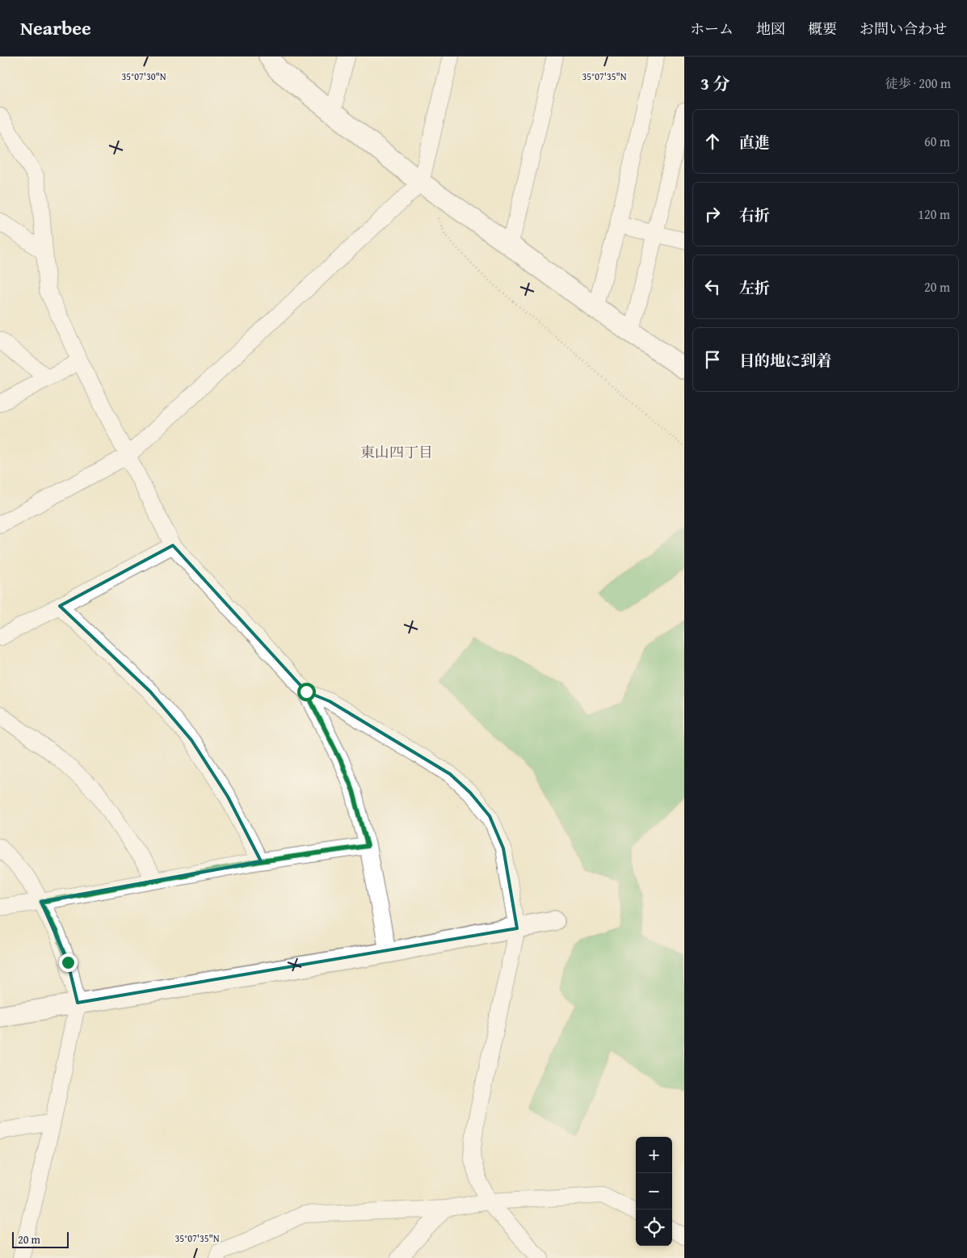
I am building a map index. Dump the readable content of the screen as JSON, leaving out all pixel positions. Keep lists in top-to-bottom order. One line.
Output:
{"districts":["東山四丁目"],"scale_bar":"20 m","page":{"header":"Nearbee","nav":["ホーム","地図","概要","お問い合わせ"],"heading":["3 分","徒歩 · 200 m"],"list":[["直進","60 m"],["右折","120 m"],["左折","20 m"],"目的地に到着"],"map_buttons":["+","−"],"scale":"20 m"},"coordinates":["35°07'30\"N","35°07'35\"N"]}
